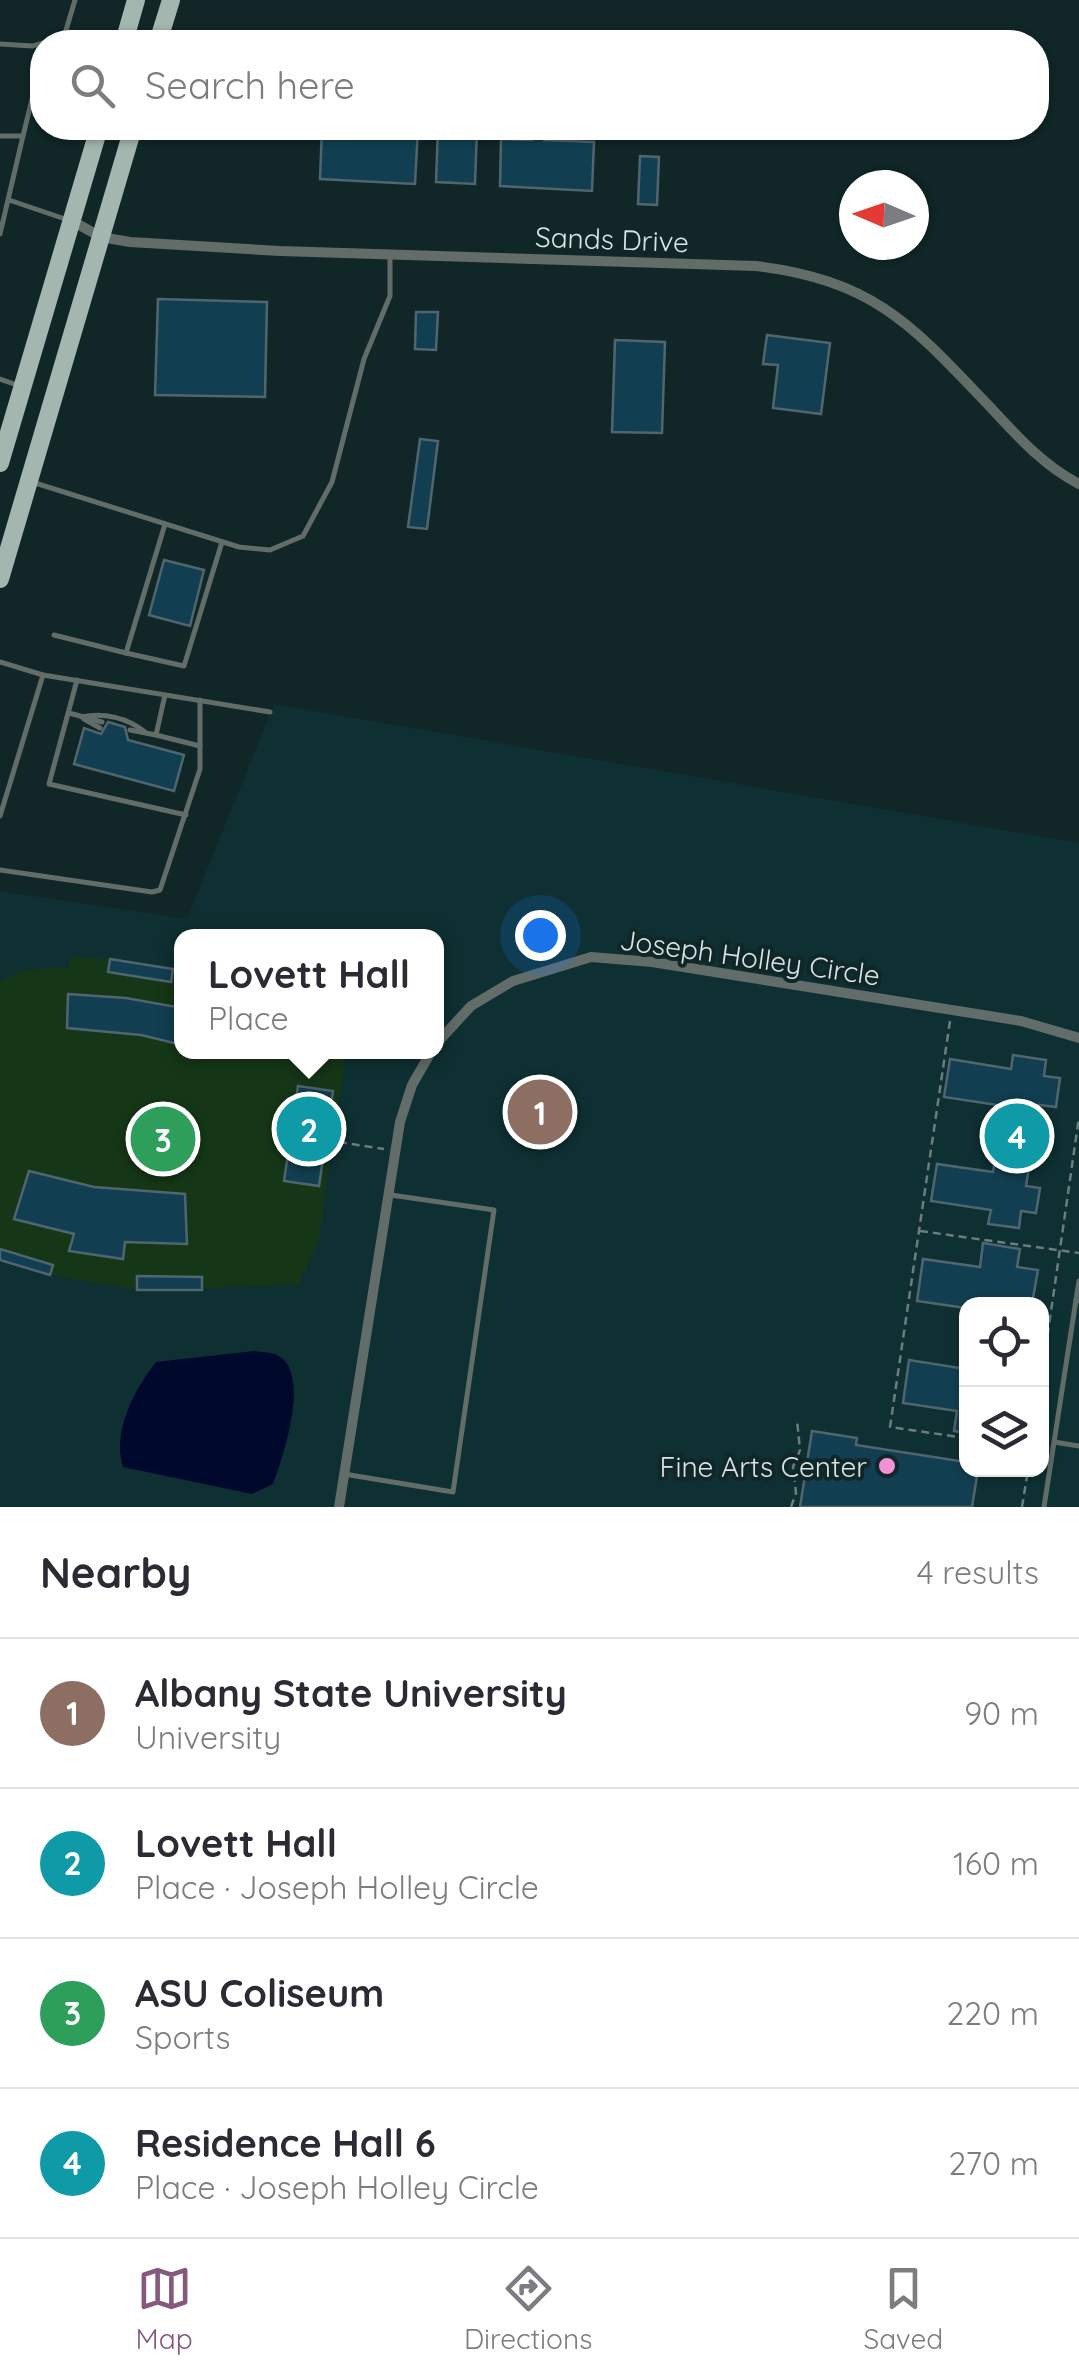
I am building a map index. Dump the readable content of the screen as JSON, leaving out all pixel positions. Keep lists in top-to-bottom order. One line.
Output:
{"streets":{"street":["Sands Drive","Joseph Holley Circle"]},"places":["Fine Arts Center"],"north":"left","page":{"search":"Search here","popup":["Lovett Hall","Place"],"pins":["1","2","4","3"],"heading":["Nearby","4 results"],"list":[{"mark":"1","name":"Albany State University","note":"University","value":"90 m"},{"mark":"2","name":"Lovett Hall","note":"Place · Joseph Holley Circle","value":"160 m"},{"mark":"3","name":"ASU Coliseum","note":"Sports","value":"220 m"},{"mark":"4","name":"Residence Hall 6","note":"Place · Joseph Holley Circle","value":"270 m"}],"nav":["Map","Directions","Saved"]}}
